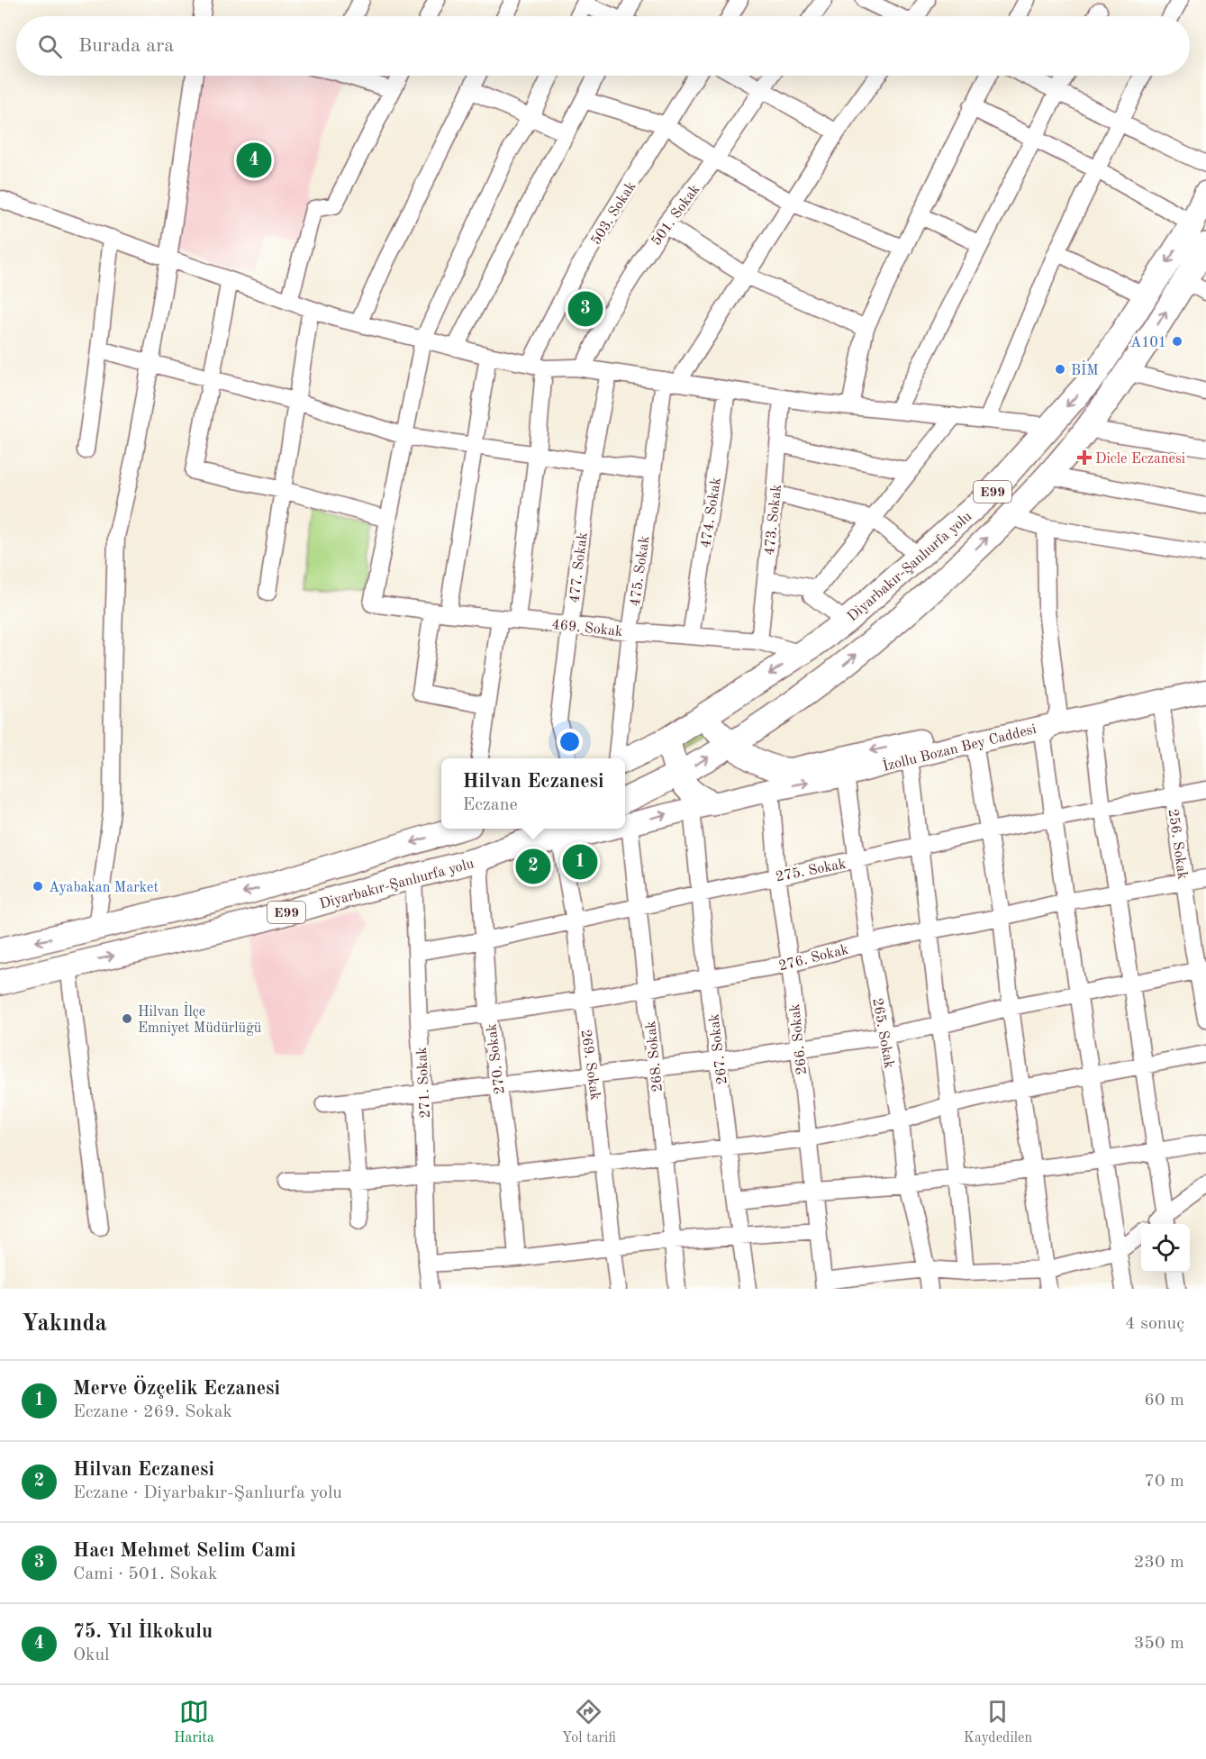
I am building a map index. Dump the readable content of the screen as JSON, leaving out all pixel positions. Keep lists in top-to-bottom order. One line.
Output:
{"streets":{"highway":["E99","Diyarbakır-Şanlıurfa yolu"],"main road":["İzollu Bozan Bey Caddesi"],"street":["503. Sokak","501. Sokak","474. Sokak","473. Sokak","477. Sokak","475. Sokak","469. Sokak","256. Sokak","275. Sokak","276. Sokak","265. Sokak","266. Sokak","267. Sokak","268. Sokak","270. Sokak","269. Sokak","271. Sokak"]},"crossings":[["E99","İzollu Bozan Bey Caddesi"],["E99","268. Sokak"],["474. Sokak","469. Sokak"],["473. Sokak","469. Sokak"],["Diyarbakır-Şanlıurfa yolu","469. Sokak"],["Diyarbakır-Şanlıurfa yolu","270. Sokak"],["Diyarbakır-Şanlıurfa yolu","269. Sokak"],["Diyarbakır-Şanlıurfa yolu","271. Sokak"],["477. Sokak","469. Sokak"],["475. Sokak","469. Sokak"],["İzollu Bozan Bey Caddesi","256. Sokak"],["İzollu Bozan Bey Caddesi","265. Sokak"],["İzollu Bozan Bey Caddesi","266. Sokak"],["İzollu Bozan Bey Caddesi","267. Sokak"],["İzollu Bozan Bey Caddesi","268. Sokak"],["256. Sokak","275. Sokak"],["256. Sokak","276. Sokak"],["275. Sokak","265. Sokak"],["275. Sokak","266. Sokak"],["275. Sokak","267. Sokak"],["275. Sokak","268. Sokak"],["275. Sokak","270. Sokak"],["275. Sokak","269. Sokak"],["275. Sokak","271. Sokak"],["276. Sokak","265. Sokak"],["276. Sokak","266. Sokak"],["276. Sokak","267. Sokak"],["276. Sokak","268. Sokak"],["276. Sokak","270. Sokak"],["276. Sokak","269. Sokak"],["276. Sokak","271. Sokak"]],"places":{"other":["A101","BİM","Ayabakan Market","Hilvan İlçe Emniyet Müdürlüğü"],"health":["Dicle Eczanesi"]},"page":{"search":"Burada ara","pins":["4","3","1","2"],"popup":["Hilvan Eczanesi","Eczane"],"heading":["Yakında","4 sonuç"],"list":[{"mark":"1","name":"Merve Özçelik Eczanesi","note":"Eczane · 269. Sokak","value":"60 m"},{"mark":"2","name":"Hilvan Eczanesi","note":"Eczane · Diyarbakır-Şanlıurfa yolu","value":"70 m"},{"mark":"3","name":"Hacı Mehmet Selim Cami","note":"Cami · 501. Sokak","value":"230 m"},{"mark":"4","name":"75. Yıl İlkokulu","note":"Okul","value":"350 m"}],"nav":["Harita","Yol tarifi","Kaydedilen"]}}
